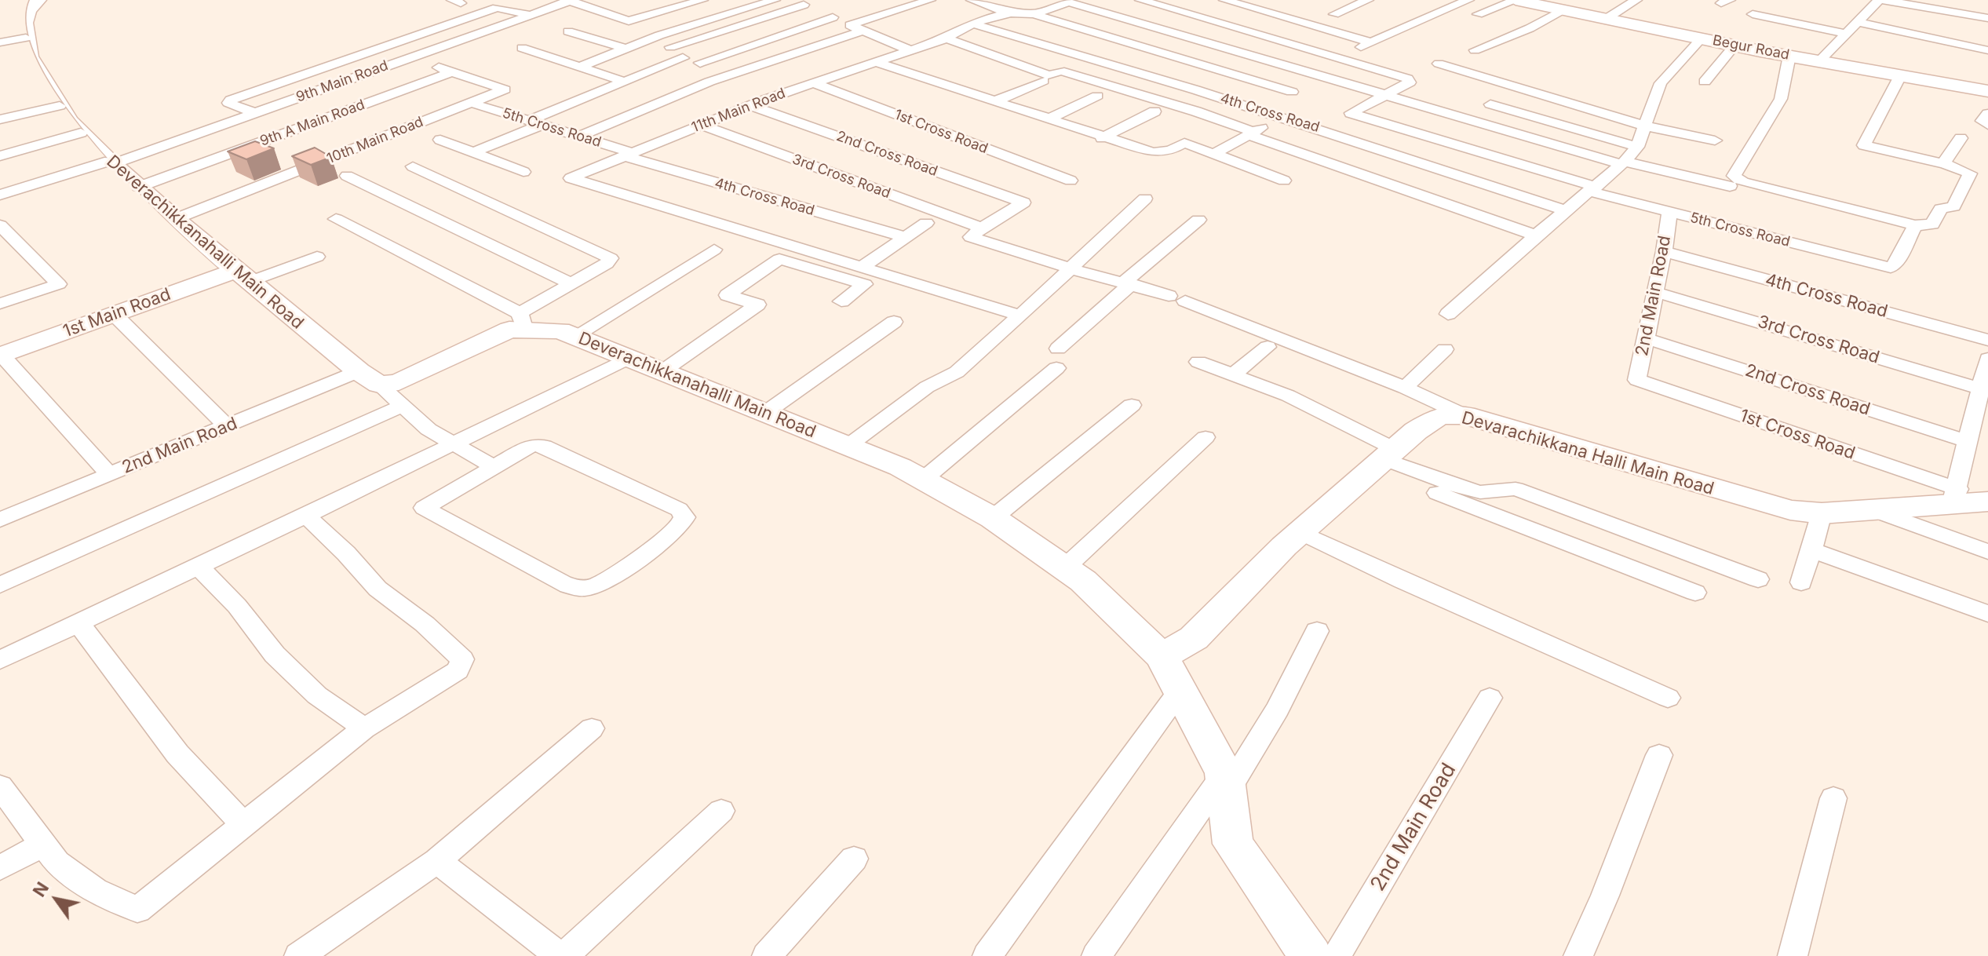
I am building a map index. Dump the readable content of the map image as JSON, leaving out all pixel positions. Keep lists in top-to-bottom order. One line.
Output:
{"streets":{"street":["Begur Road","9th Main Road","11th Main Road","4th Cross Road","9th A Main Road","5th Cross Road","1st Cross Road","10th Main Road","2nd Cross Road","3rd Cross Road","Deverachikkanahalli Main Road","2nd Main Road","1st Main Road","Devarachikkana Halli Main Road"]},"crossings":[["9th Main Road","Deverachikkanahalli Main Road"],["11th Main Road","4th Cross Road"],["11th Main Road","5th Cross Road"],["11th Main Road","1st Cross Road"],["11th Main Road","2nd Cross Road"],["11th Main Road","3rd Cross Road"],["4th Cross Road","5th Cross Road"],["4th Cross Road","2nd Main Road"],["9th A Main Road","10th Main Road"],["9th A Main Road","Deverachikkanahalli Main Road"],["5th Cross Road","10th Main Road"],["5th Cross Road","2nd Main Road"],["1st Cross Road","2nd Main Road"],["1st Cross Road","Devarachikkana Halli Main Road"],["10th Main Road","Deverachikkanahalli Main Road"],["2nd Cross Road","3rd Cross Road"],["2nd Cross Road","2nd Main Road"],["3rd Cross Road","2nd Main Road"],["Deverachikkanahalli Main Road","2nd Main Road"],["Deverachikkanahalli Main Road","1st Main Road"],["Deverachikkanahalli Main Road","Devarachikkana Halli Main Road"]],"north":"top left"}
